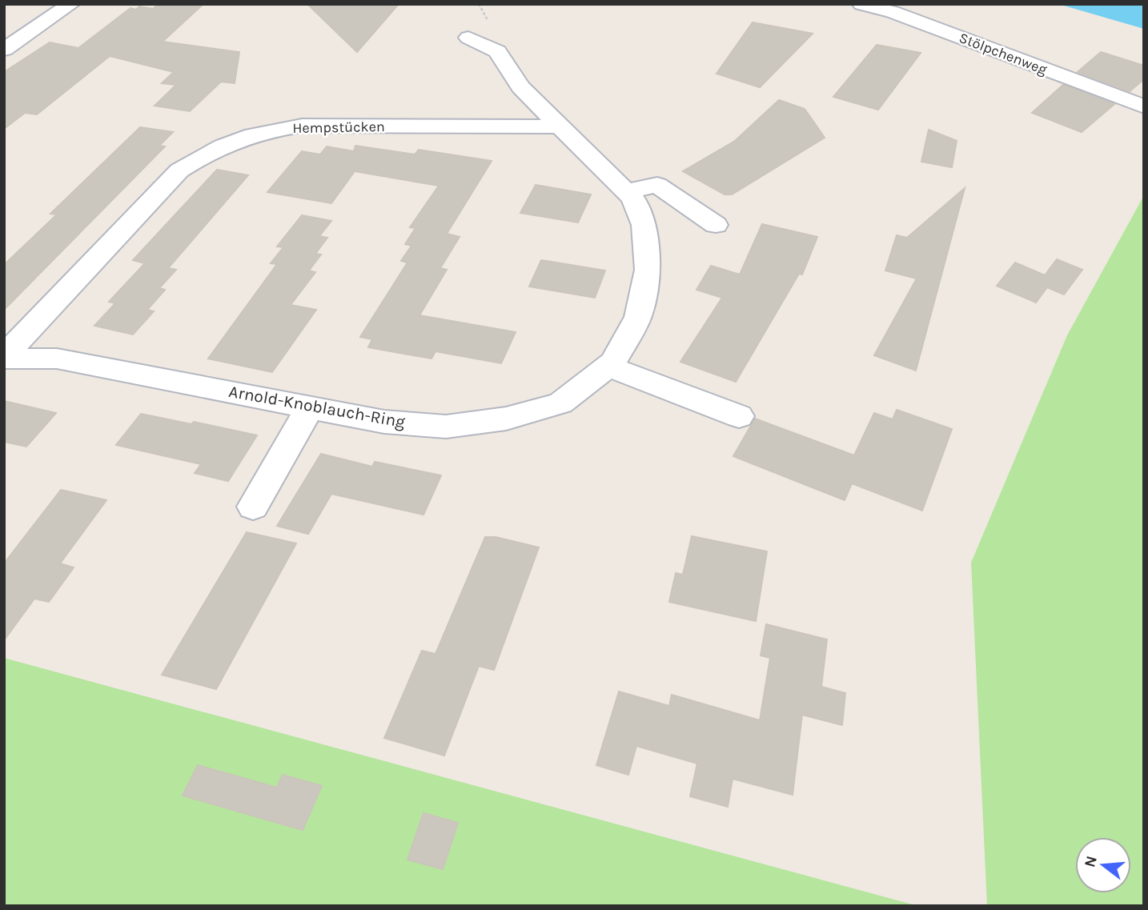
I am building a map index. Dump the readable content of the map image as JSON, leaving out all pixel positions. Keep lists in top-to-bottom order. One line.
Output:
{"streets":{"street":["Stölpchenweg","Hempstücken","Arnold-Knoblauch-Ring"]},"crossings":[["Hempstücken","Arnold-Knoblauch-Ring"]],"north":"left"}
